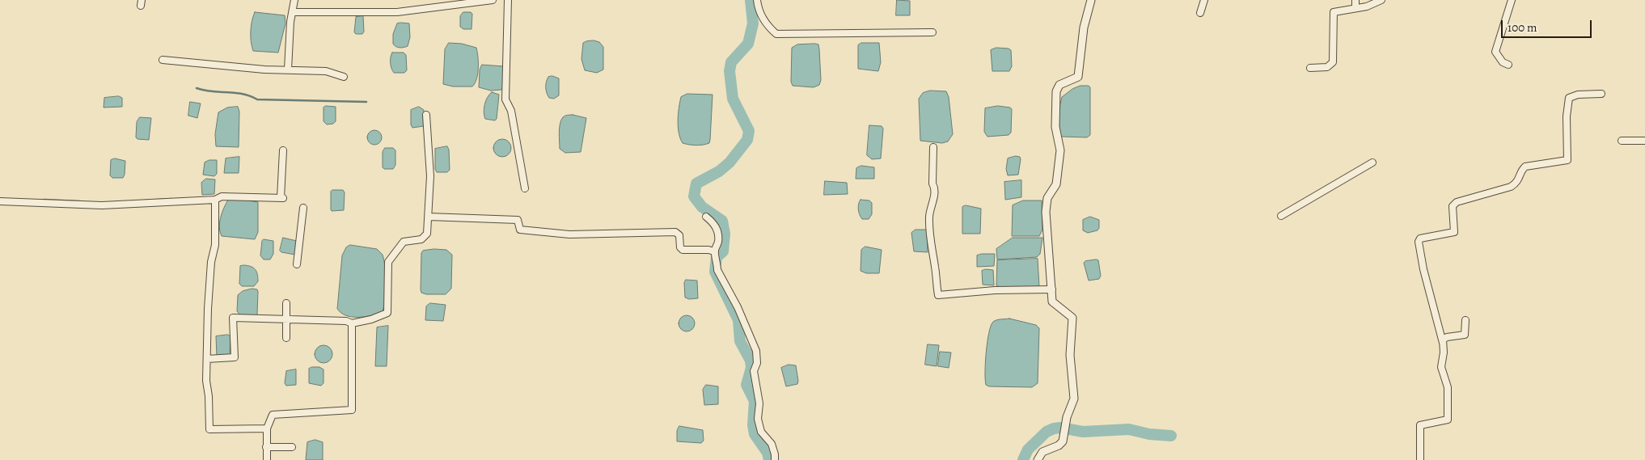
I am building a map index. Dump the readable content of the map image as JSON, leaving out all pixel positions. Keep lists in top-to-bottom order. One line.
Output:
{"scale_bar":"100 m"}
